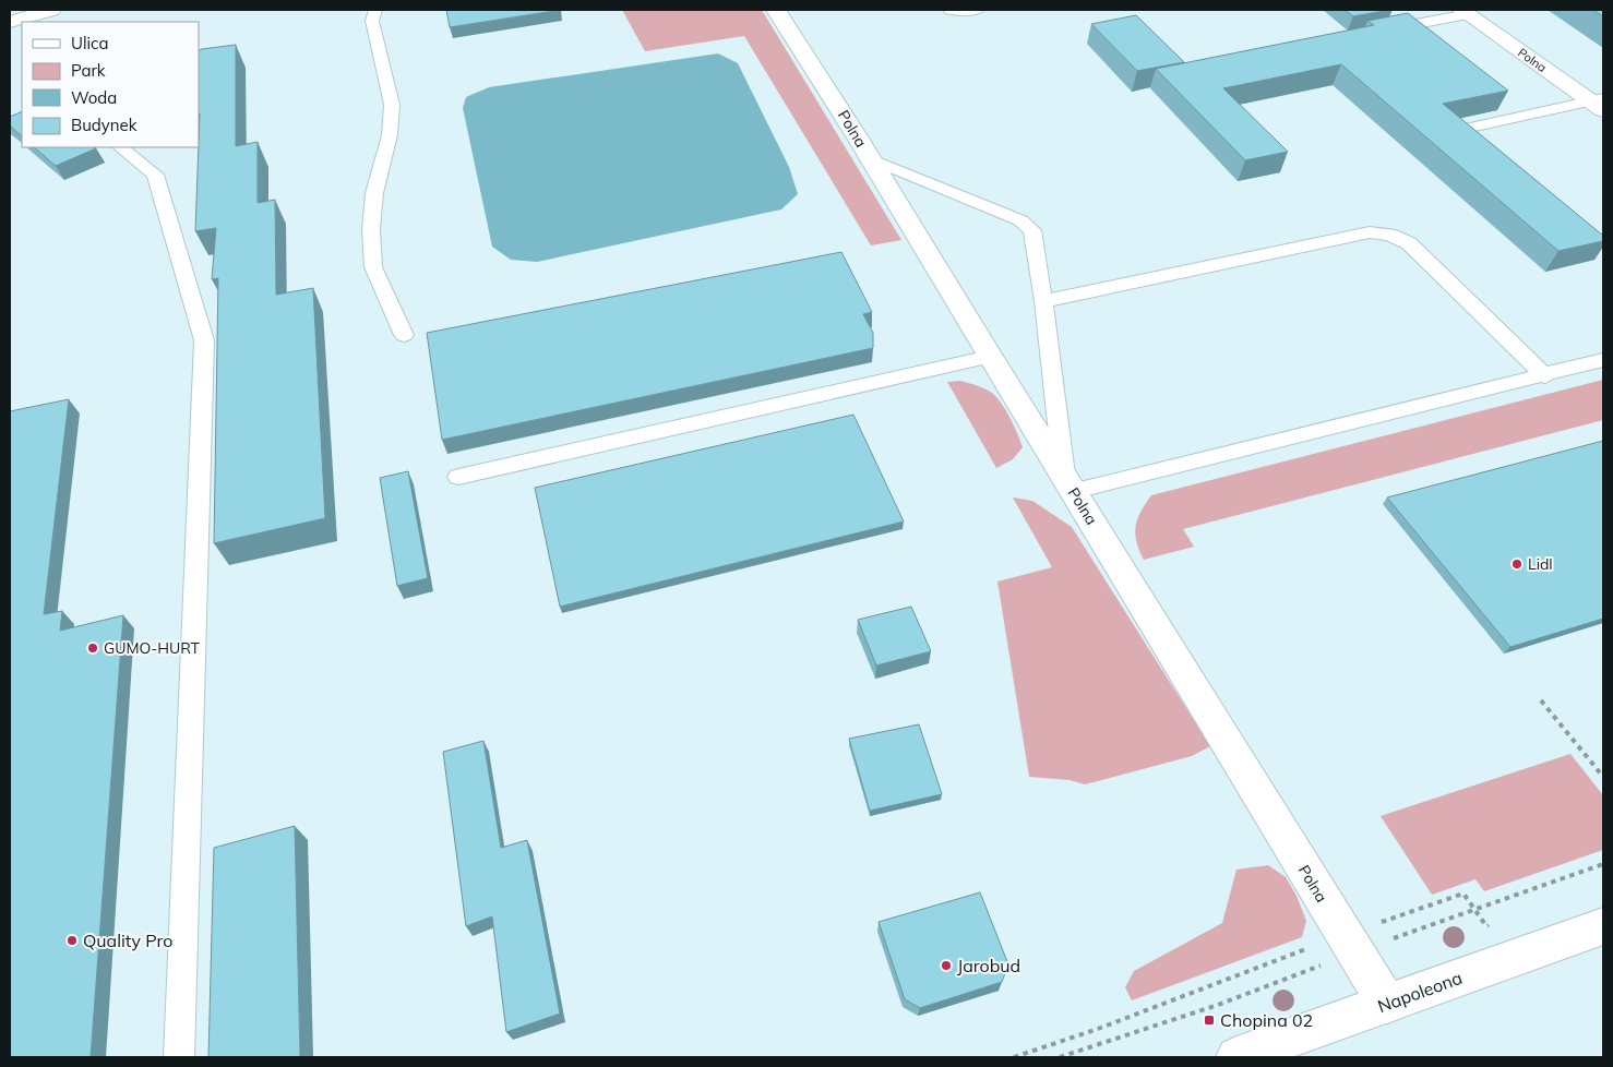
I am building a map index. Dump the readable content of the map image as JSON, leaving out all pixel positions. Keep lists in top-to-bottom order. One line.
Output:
{"streets":{"street":["Polna","Napoleona"]},"crossings":[["Polna","Napoleona"]],"places":{"other":["Lidl","GUMO-HURT","Quality Pro","Jarobud"],"transit":["Chopina 02"]},"legend":["Ulica","Park","Woda","Budynek"]}
